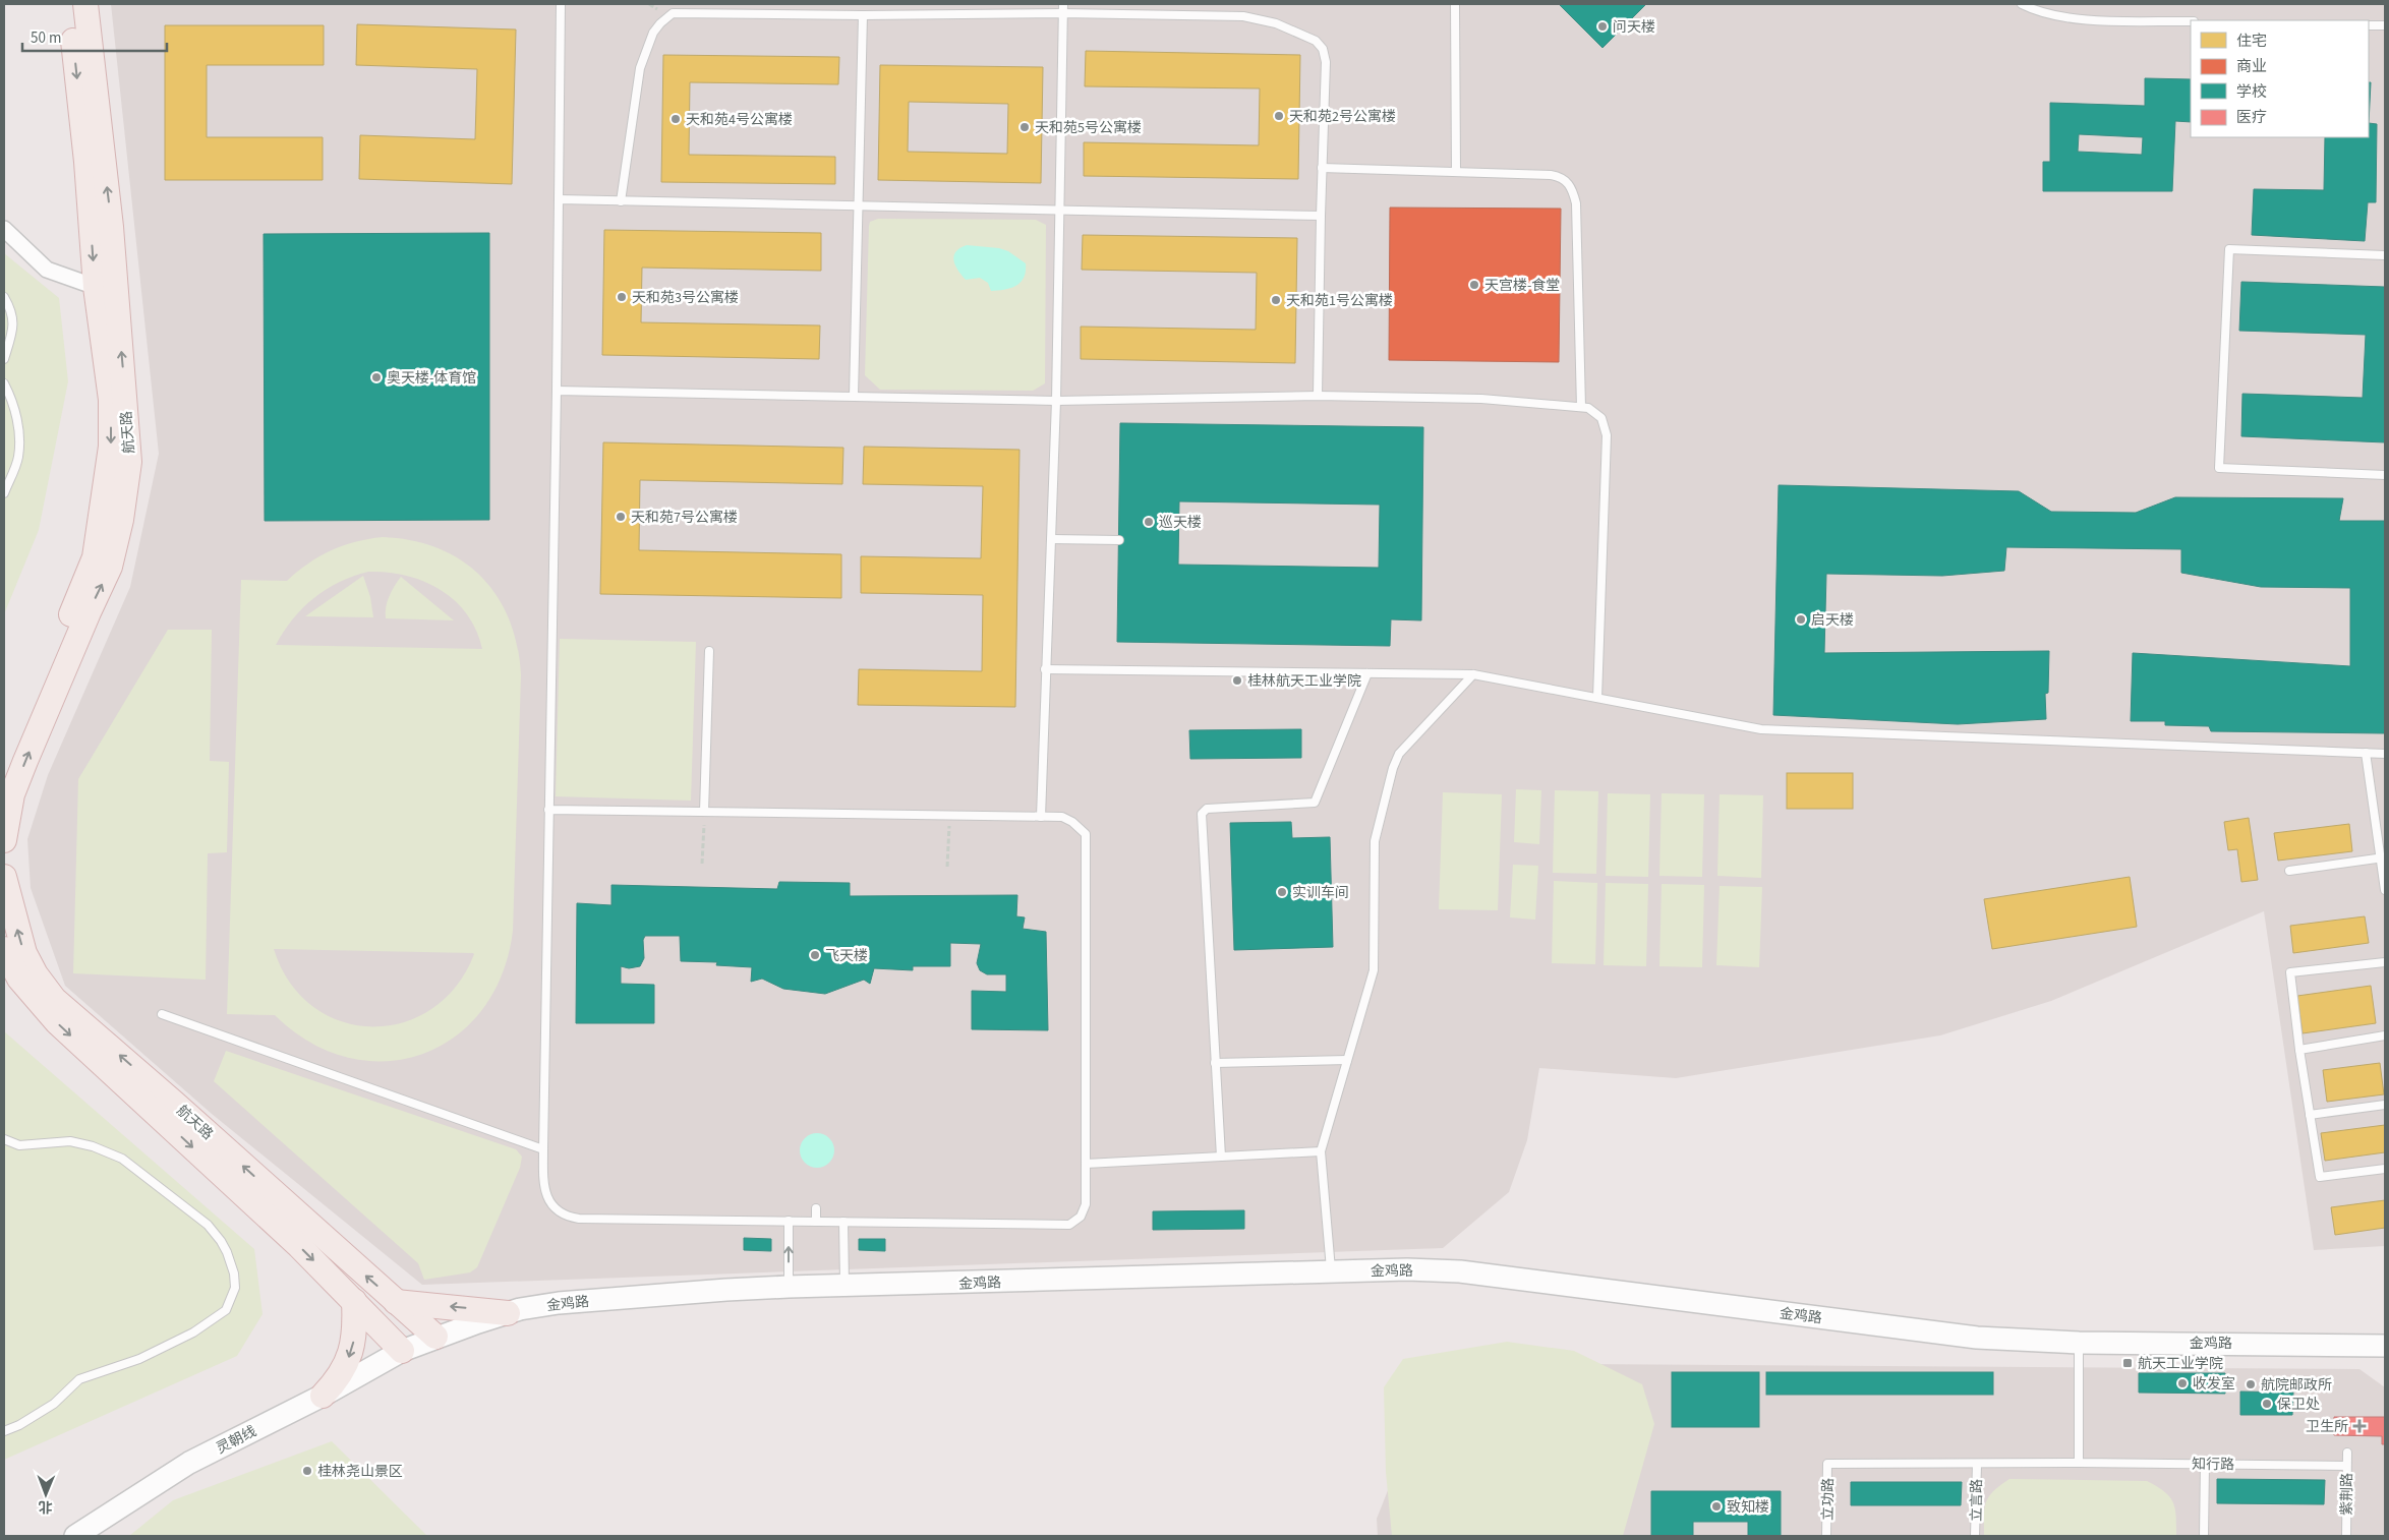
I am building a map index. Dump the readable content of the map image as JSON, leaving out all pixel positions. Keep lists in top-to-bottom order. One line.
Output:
{"streets":{"main road":["航天路","金鸡路","灵朝线"],"lane":["知行路","紫荆路","立功路","立言路"]},"crossings":[["航天路","金鸡路"],["航天路","灵朝线"],["金鸡路","灵朝线"],["知行路","紫荆路"],["知行路","立功路"],["知行路","立言路"]],"places":{"other":["问天楼","天和苑2号公寓楼","天和苑4号公寓楼","天和苑5号公寓楼","天宫楼-食堂","天和苑3号公寓楼","天和苑1号公寓楼","奥天楼-体育馆","天和苑7号公寓楼","巡天楼","启天楼","桂林航天工业学院","实训车间","飞天楼","收发室","航院邮政所","保卫处","桂林尧山景区","致知楼"],"transit":["航天工业学院"],"health":["卫生所"]},"legend":["住宅","商业","学校","医疗"],"scale_bar":"50 m","north":"bottom"}
